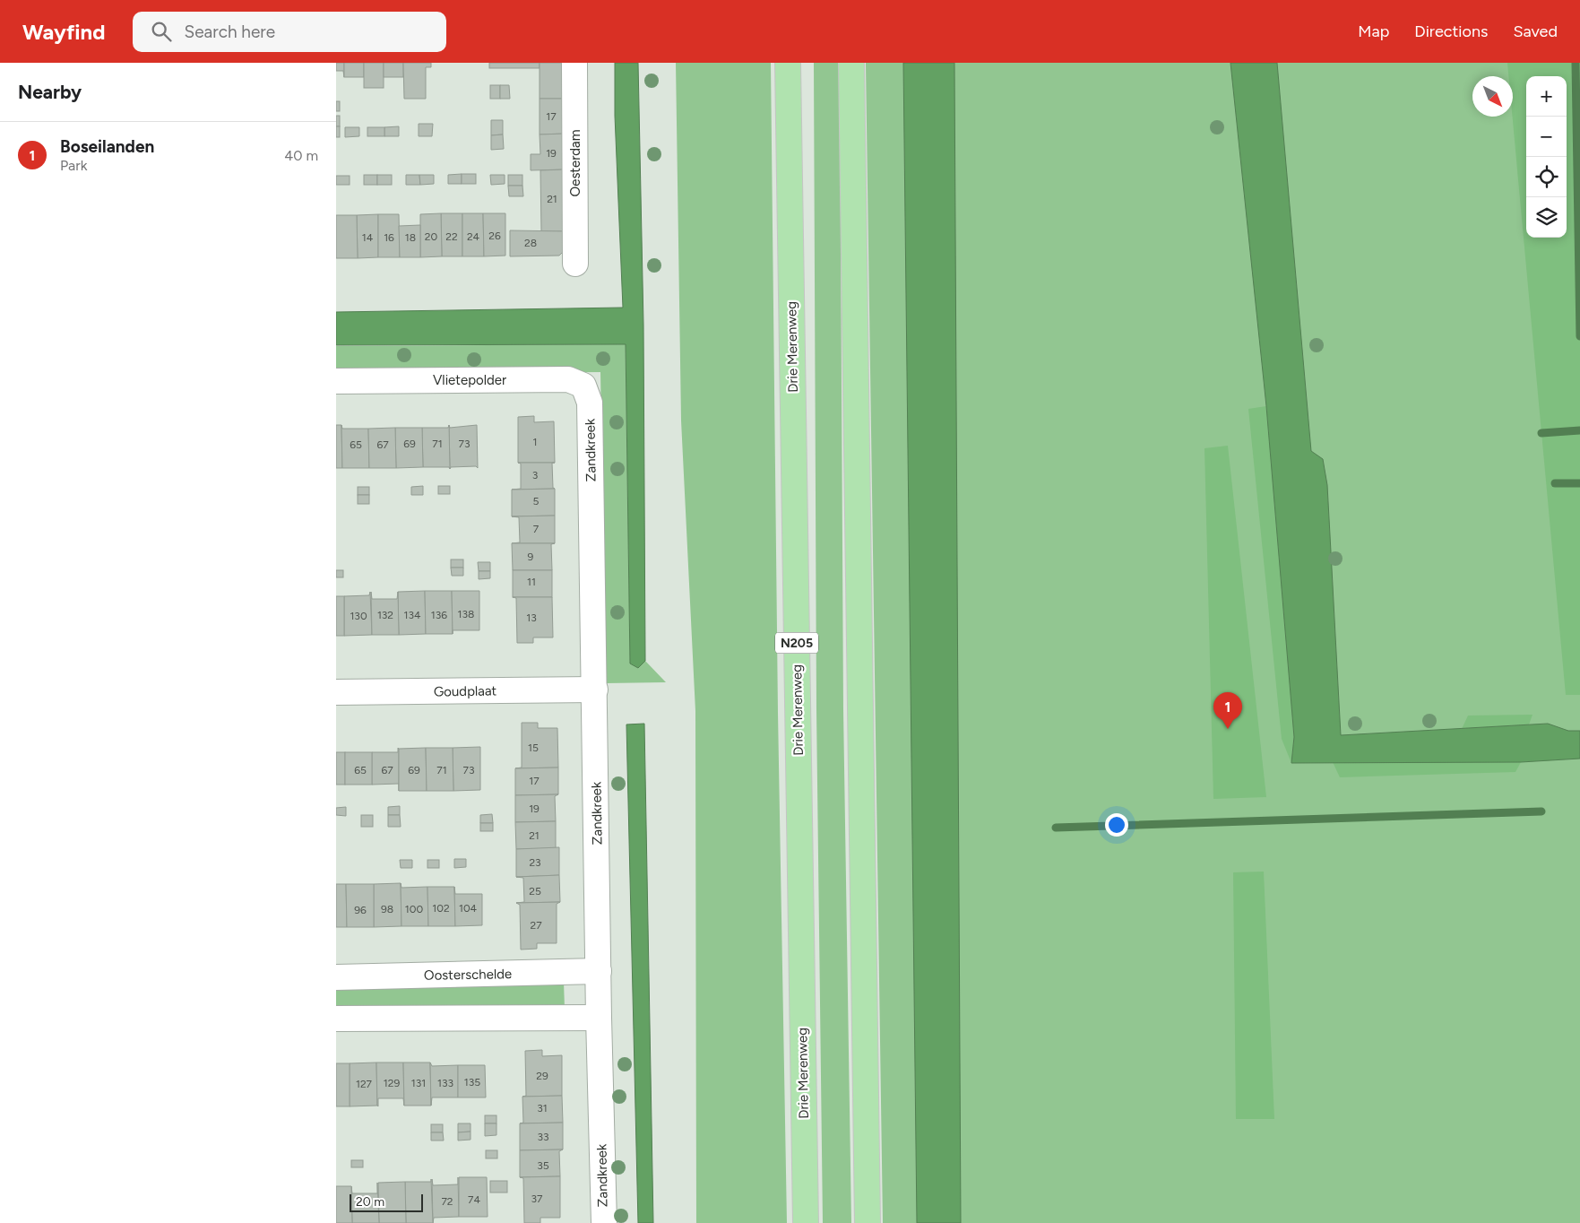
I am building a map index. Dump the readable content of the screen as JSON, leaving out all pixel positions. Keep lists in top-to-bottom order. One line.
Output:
{"streets":{"highway":["Drie Merenweg","N205"],"street":["Oesterdam","Vlietepolder","Zandkreek","Goudplaat","Oosterschelde"]},"crossings":[["Vlietepolder","Zandkreek"],["Zandkreek","Goudplaat"],["Zandkreek","Oosterschelde"]],"house_numbers":["17","19","21","26","20","22","24","14","16","18","28","1","69","71","73","65","67","3","5","7","9","11","138","132","134","136","130","13","15","65","67","69","71","73","17","19","21","23","25","102","104","98","100","96","27","29","135","129","131","133","127","31","33","35","37","74","72"],"scale_bar":"20 m","north":"bottom right","page":{"header":"Wayfind","search":"Search here","nav":["Map","Directions","Saved"],"heading":"Nearby","map_buttons":["+","−"],"list":[{"mark":"1","name":"Boseilanden","note":"Park","value":"40 m"}],"pins":"1","scale":"20 m"}}
